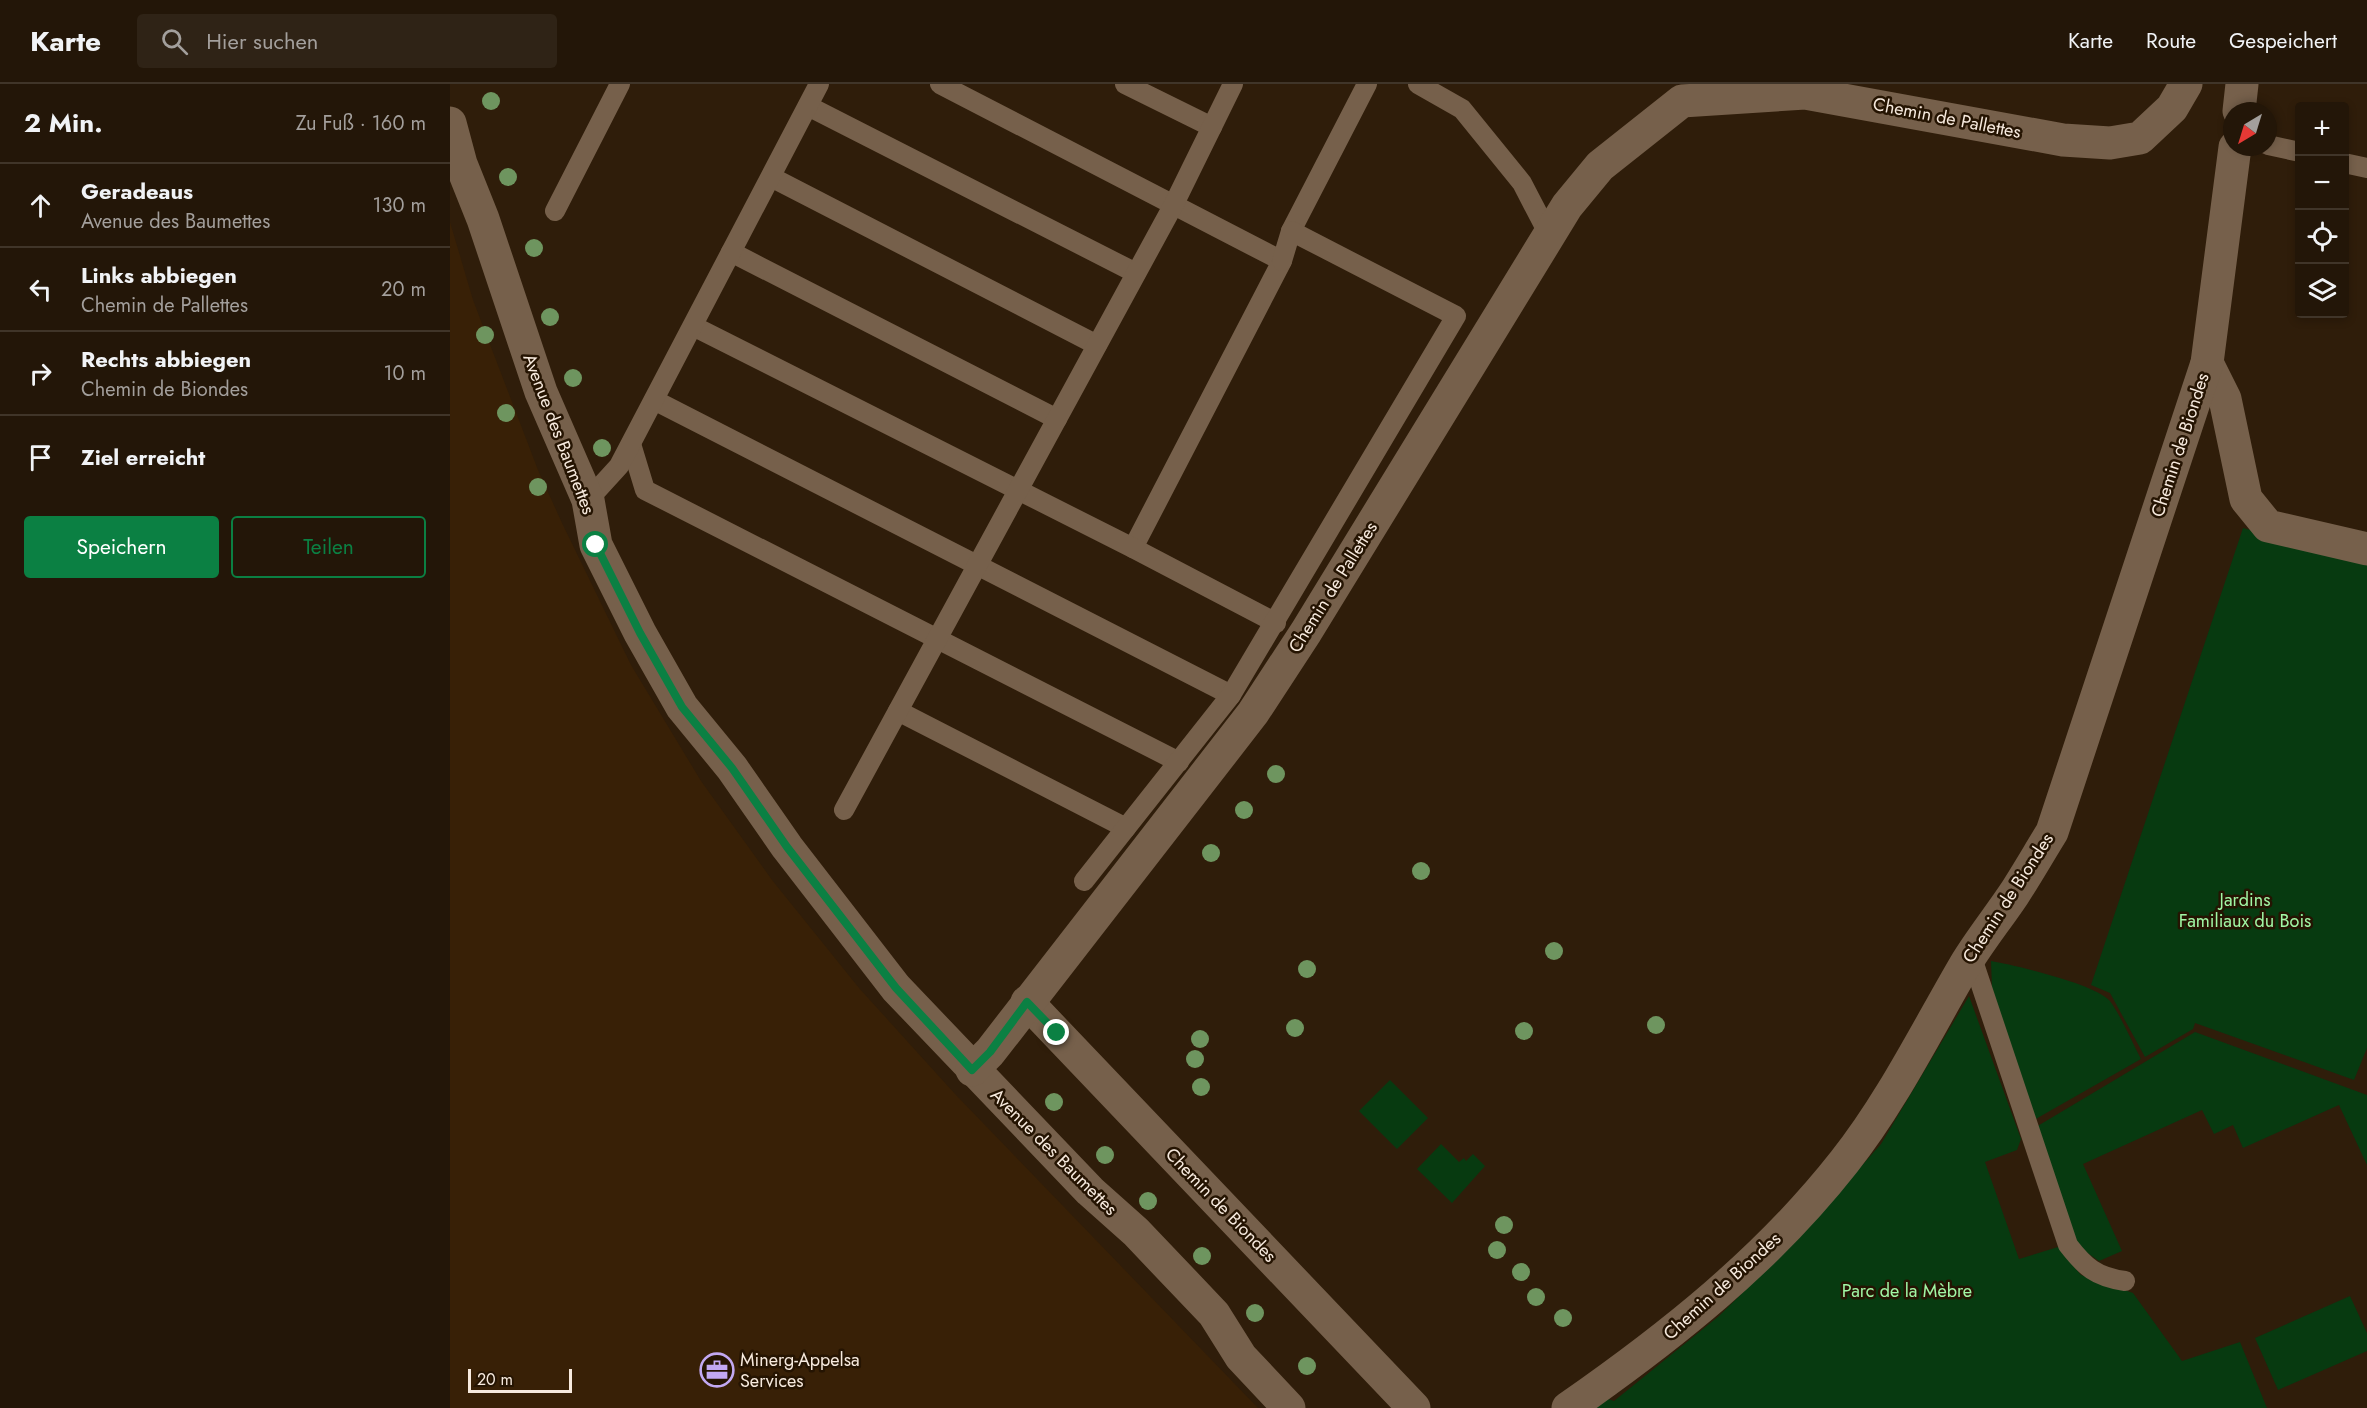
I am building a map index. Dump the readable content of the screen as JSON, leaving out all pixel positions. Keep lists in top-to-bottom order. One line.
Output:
{"streets":{"street":["Chemin de Pallettes","Avenue des Baumettes","Chemin de Biondes"]},"crossings":[["Chemin de Pallettes","Avenue des Baumettes"],["Chemin de Pallettes","Chemin de Biondes"]],"parks":["Jardins Familiaux du Bois","Parc de la Mèbre"],"places":{"office":["Minerg-Appelsa Services"]},"scale_bar":"20 m","north":"bottom left","page":{"header":"Karte","search":"Hier suchen","nav":["Karte","Route","Gespeichert"],"heading":["2 Min.","Zu Fuß · 160 m"],"map_buttons":["+","−"],"list":[["Geradeaus","Avenue des Baumettes","130 m"],["Links abbiegen","Chemin de Pallettes","20 m"],["Rechts abbiegen","Chemin de Biondes","10 m"],"Ziel erreicht"],"buttons":["Speichern","Teilen"],"scale":"20 m"}}
